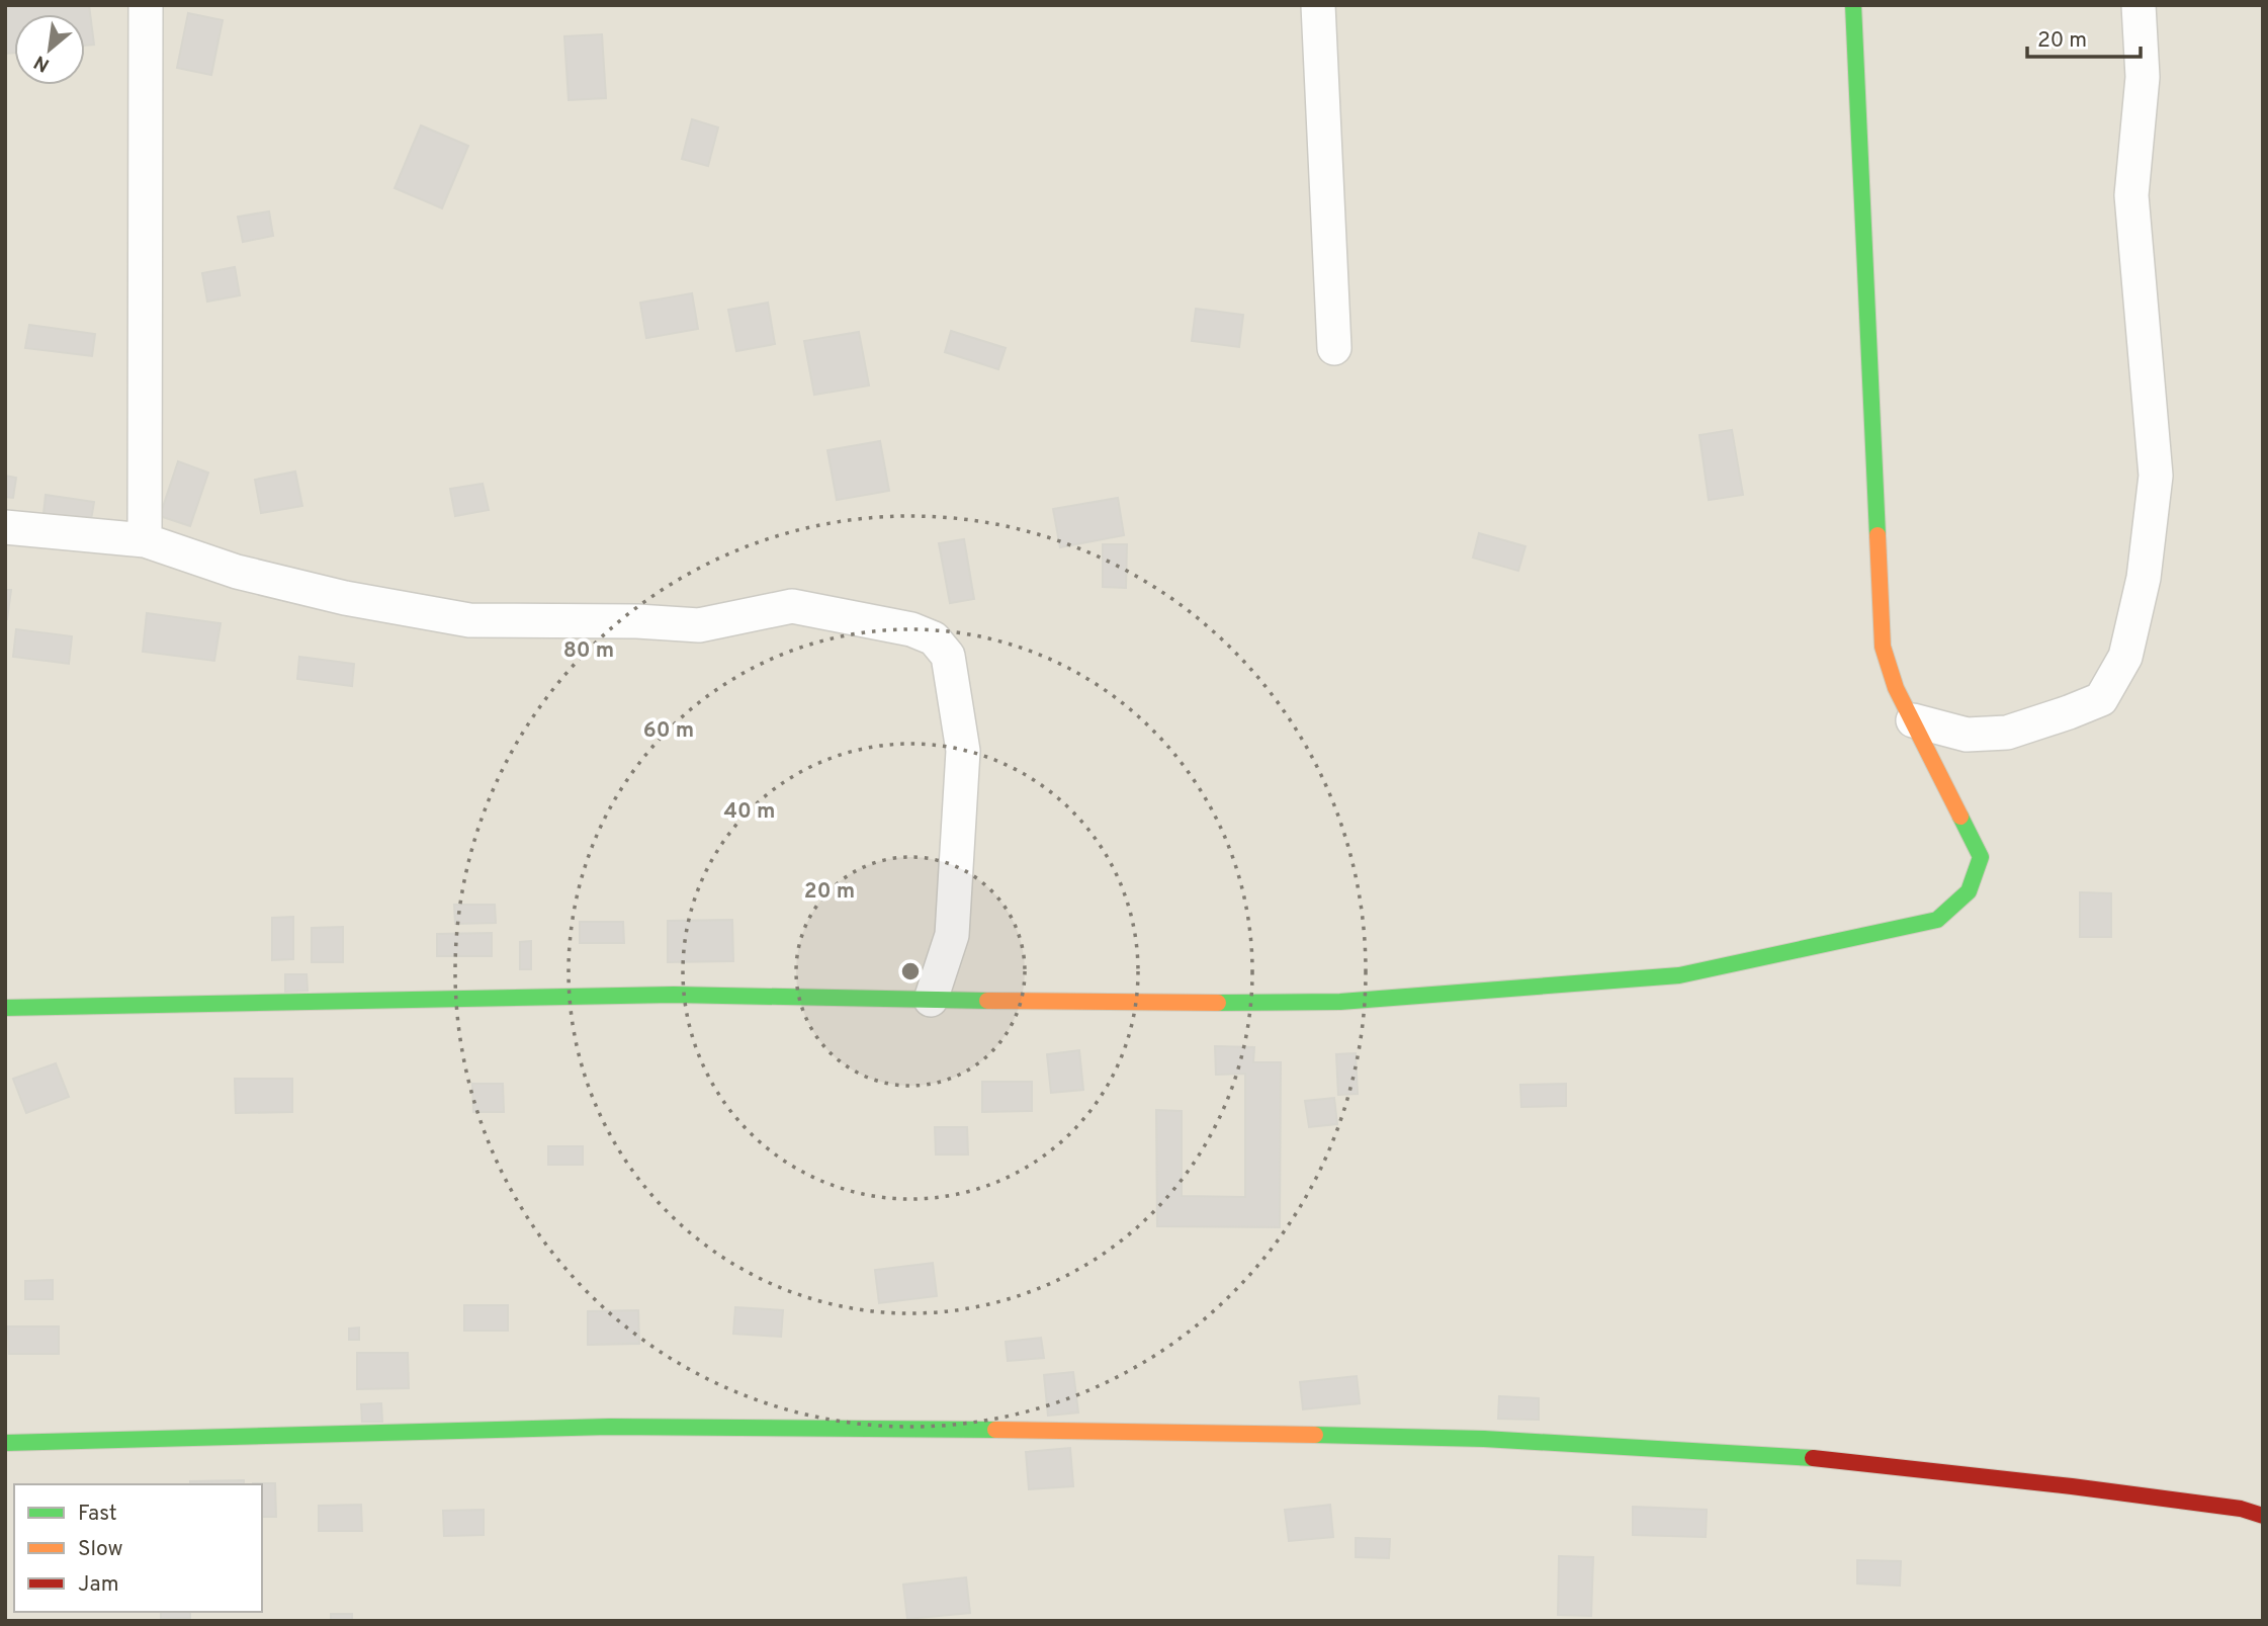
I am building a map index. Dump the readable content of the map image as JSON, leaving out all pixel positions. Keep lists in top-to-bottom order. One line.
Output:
{"legend":["Fast","Slow","Jam"],"scale_bar":"20 m","north":"bottom left","rings":["80 m","60 m","40 m","20 m"]}
